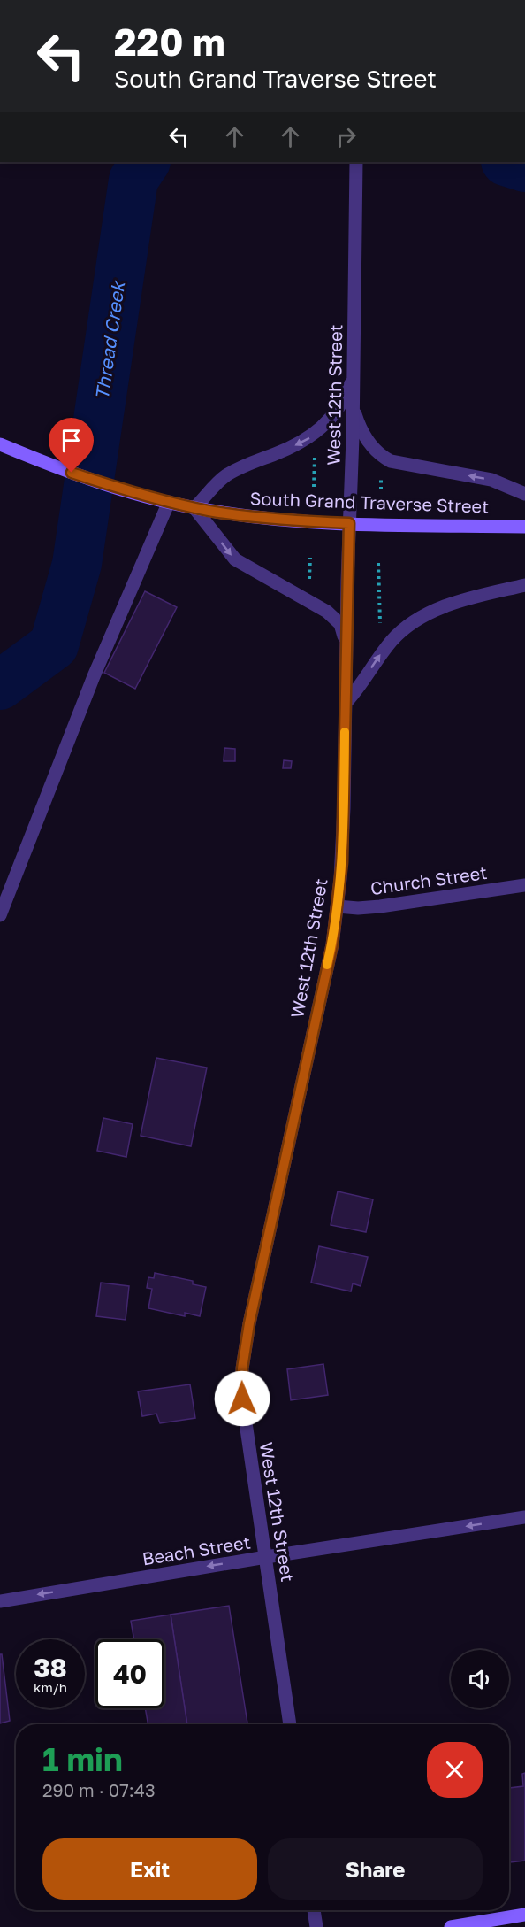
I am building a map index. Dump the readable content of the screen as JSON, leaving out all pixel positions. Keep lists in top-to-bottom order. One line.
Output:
{"streets":{"main road":["South Grand Traverse Street"],"street":["West 12th Street","Church Street","Beach Street"]},"crossings":[["West 12th Street","South Grand Traverse Street"],["West 12th Street","Church Street"],["West 12th Street","Beach Street"]],"one_way":["Beach Street"],"water":["Thread Creek"],"page":{"turn":["220 m","South Grand Traverse Street"],"speed":"38 km/h","limit":"40","heading":["1 min","290 m · 07:43"],"buttons":["Exit","Share"]}}
